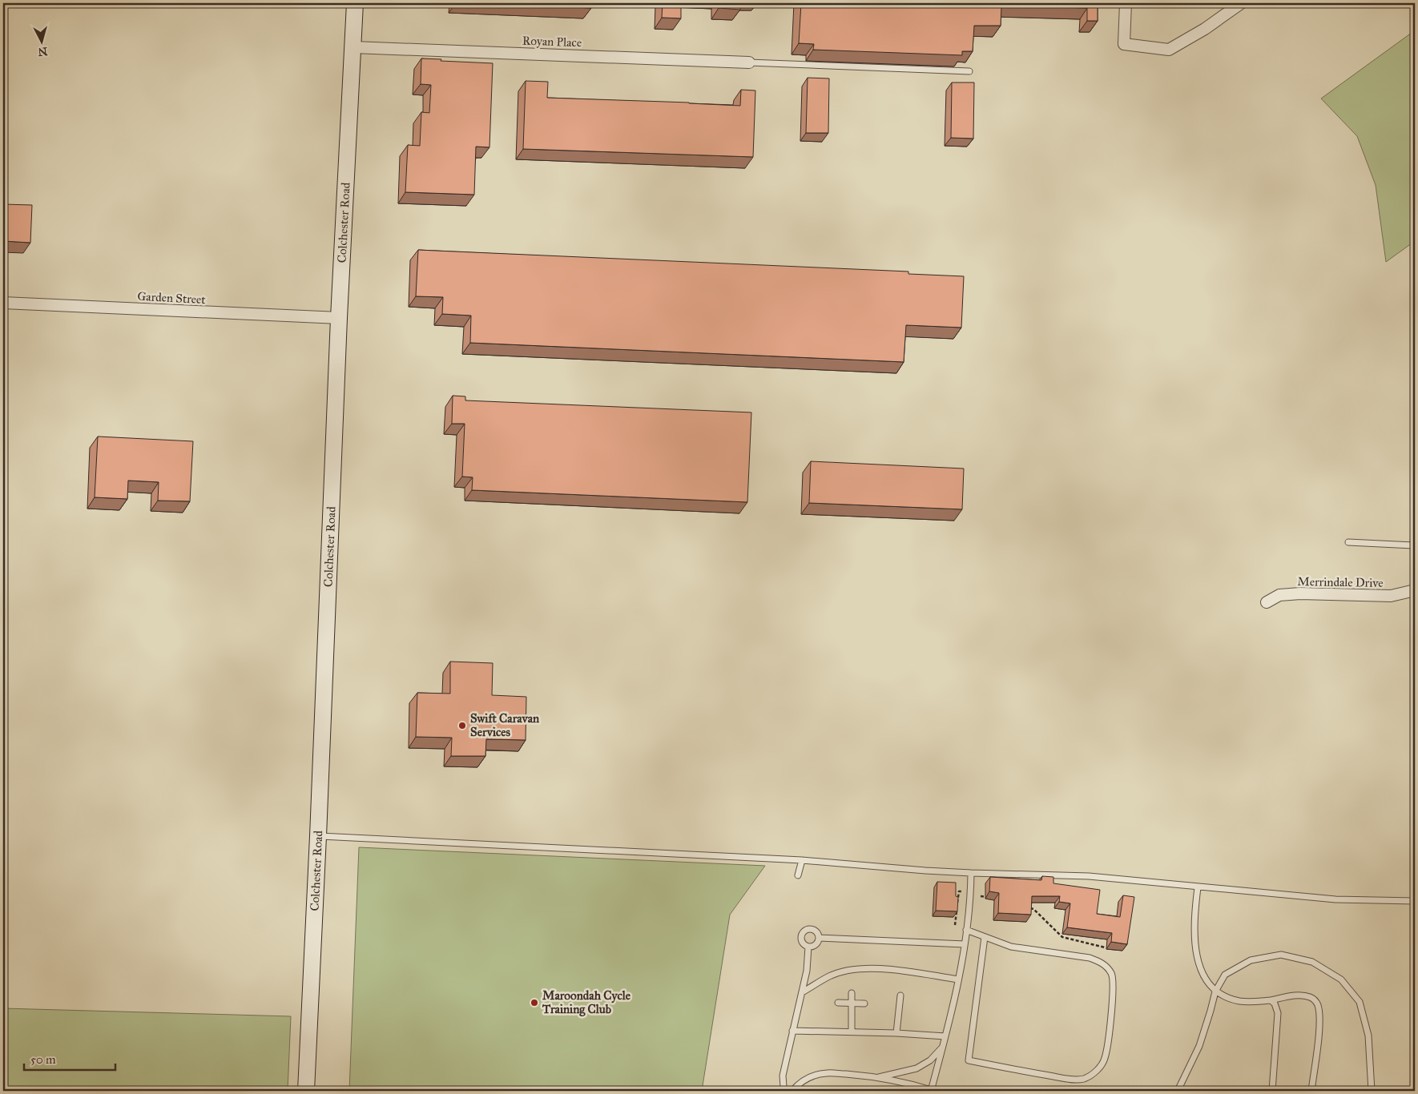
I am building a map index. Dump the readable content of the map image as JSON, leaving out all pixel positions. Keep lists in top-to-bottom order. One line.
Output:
{"streets":{"main road":["Colchester Road"],"street":["Royan Place","Garden Street","Merrindale Drive"]},"crossings":[["Royan Place","Colchester Road"],["Colchester Road","Garden Street"]],"places":["Swift Caravan Services","Maroondah Cycle Training Club"],"scale_bar":"50 m","north":"bottom"}
